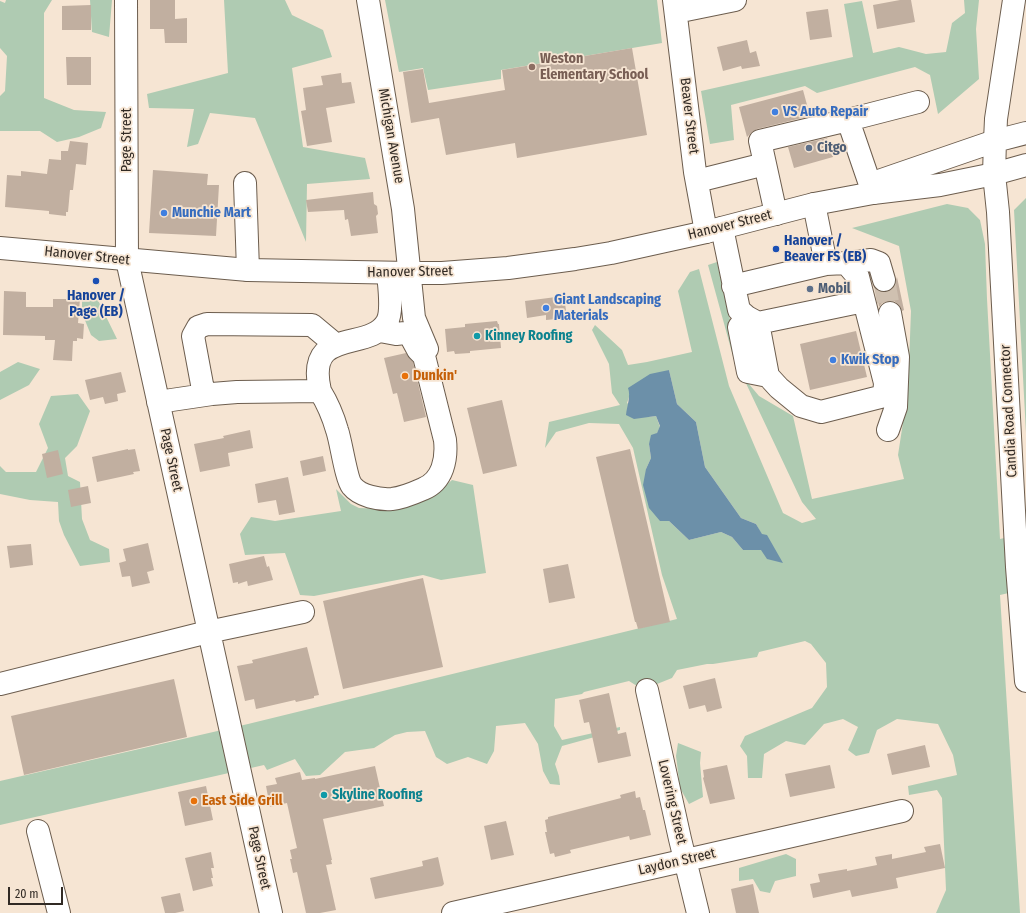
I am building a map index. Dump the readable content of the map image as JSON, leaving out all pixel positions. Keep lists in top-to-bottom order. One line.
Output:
{"streets":{"main road":["Beaver Street","Michigan Avenue","Page Street","Hanover Street","Candia Road Connector","Lovering Street","Laydon Street"]},"crossings":[["Beaver Street","Hanover Street"],["Michigan Avenue","Hanover Street"],["Page Street","Hanover Street"],["Hanover Street","Candia Road Connector"],["Lovering Street","Laydon Street"]],"places":["Weston Elementary School","VS Auto Repair","Citgo","Munchie Mart","Hanover / Beaver FS (EB)","Hanover / Page (EB)","Mobil","Giant Landscaping Materials","Kinney Roofing","Kwik Stop","Dunkin'","Skyline Roofing","East Side Grill"],"scale_bar":"20 m"}
